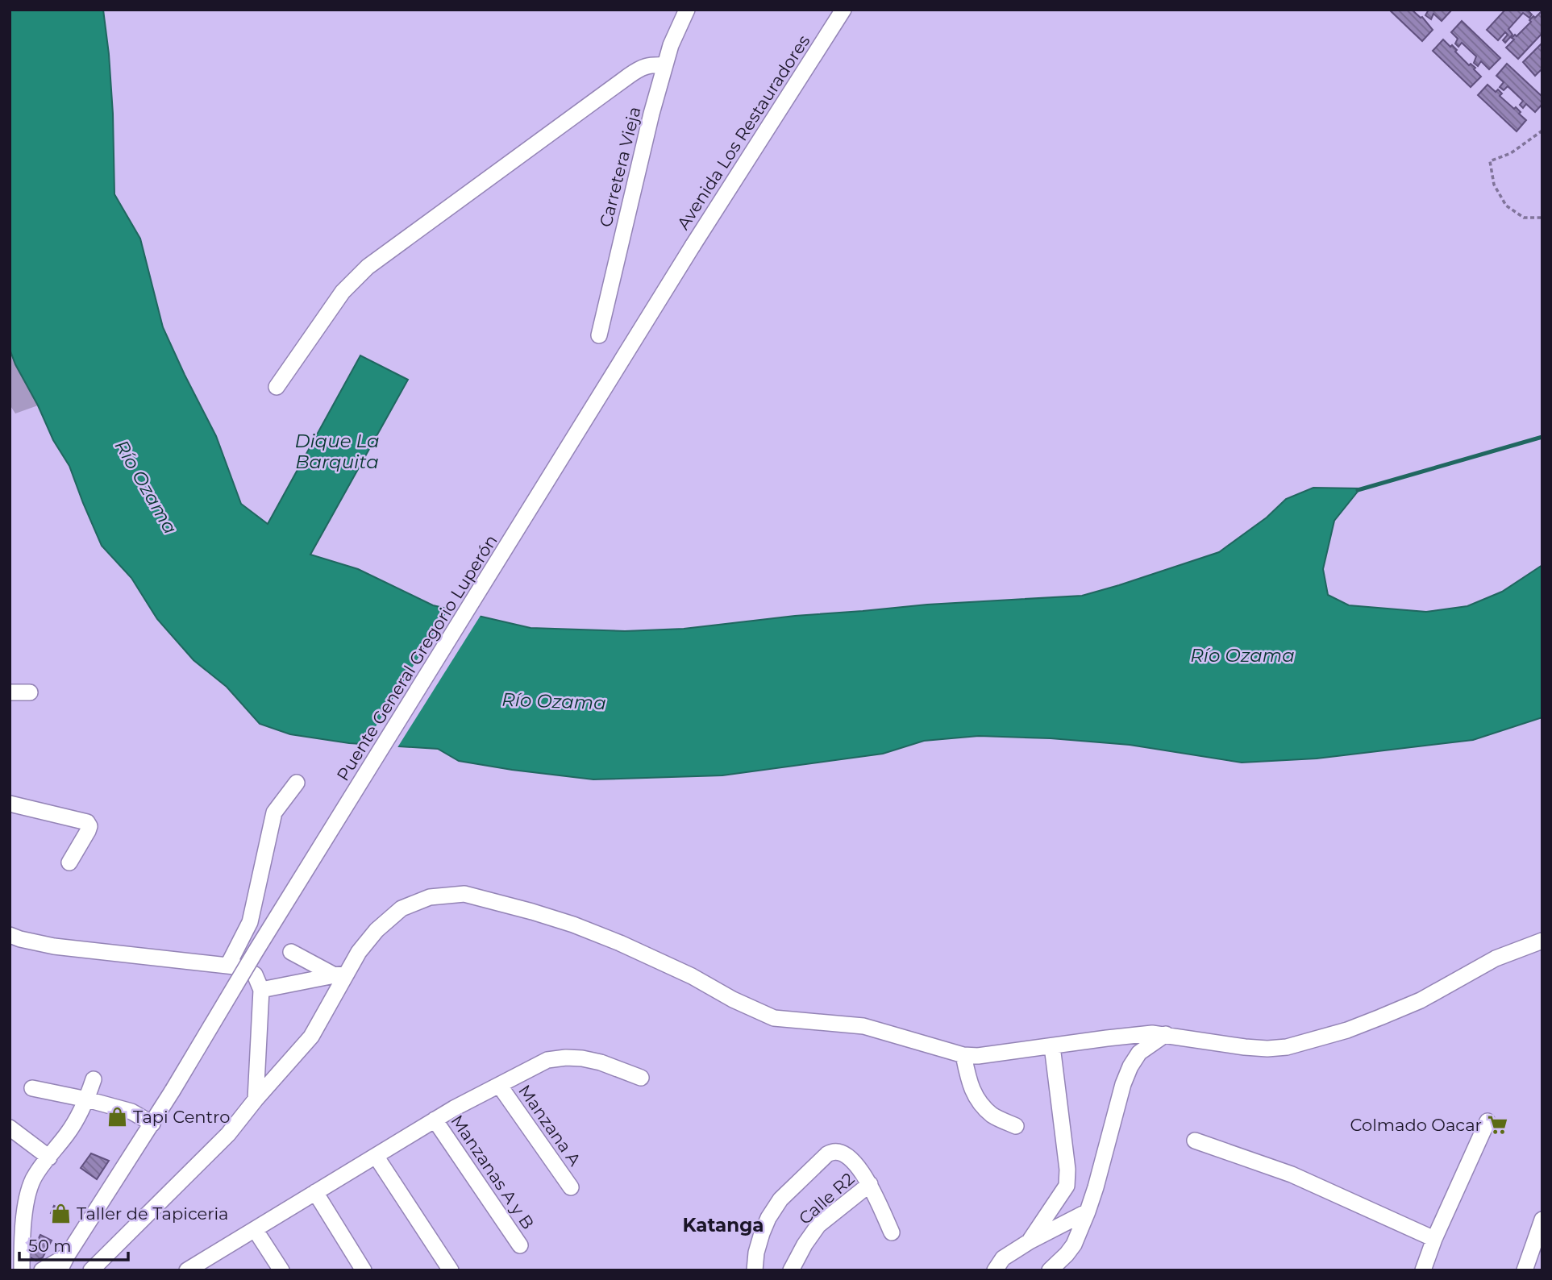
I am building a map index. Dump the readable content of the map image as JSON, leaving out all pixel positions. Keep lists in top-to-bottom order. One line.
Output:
{"streets":{"street":["Avenida Los Restauradores","Carretera Vieja","Puente General Gregorio Luperón","Manzana A","Manzanas A y B","Calle R2"]},"crossings":[["Avenida Los Restauradores","Puente General Gregorio Luperón"]],"districts":["Katanga"],"water":["Dique La Barquita","Río Ozama"],"places":{"shop":["Tapi Centro","Taller de Tapiceria"],"supermarket":["Colmado Oacar"]},"scale_bar":"50 m"}
